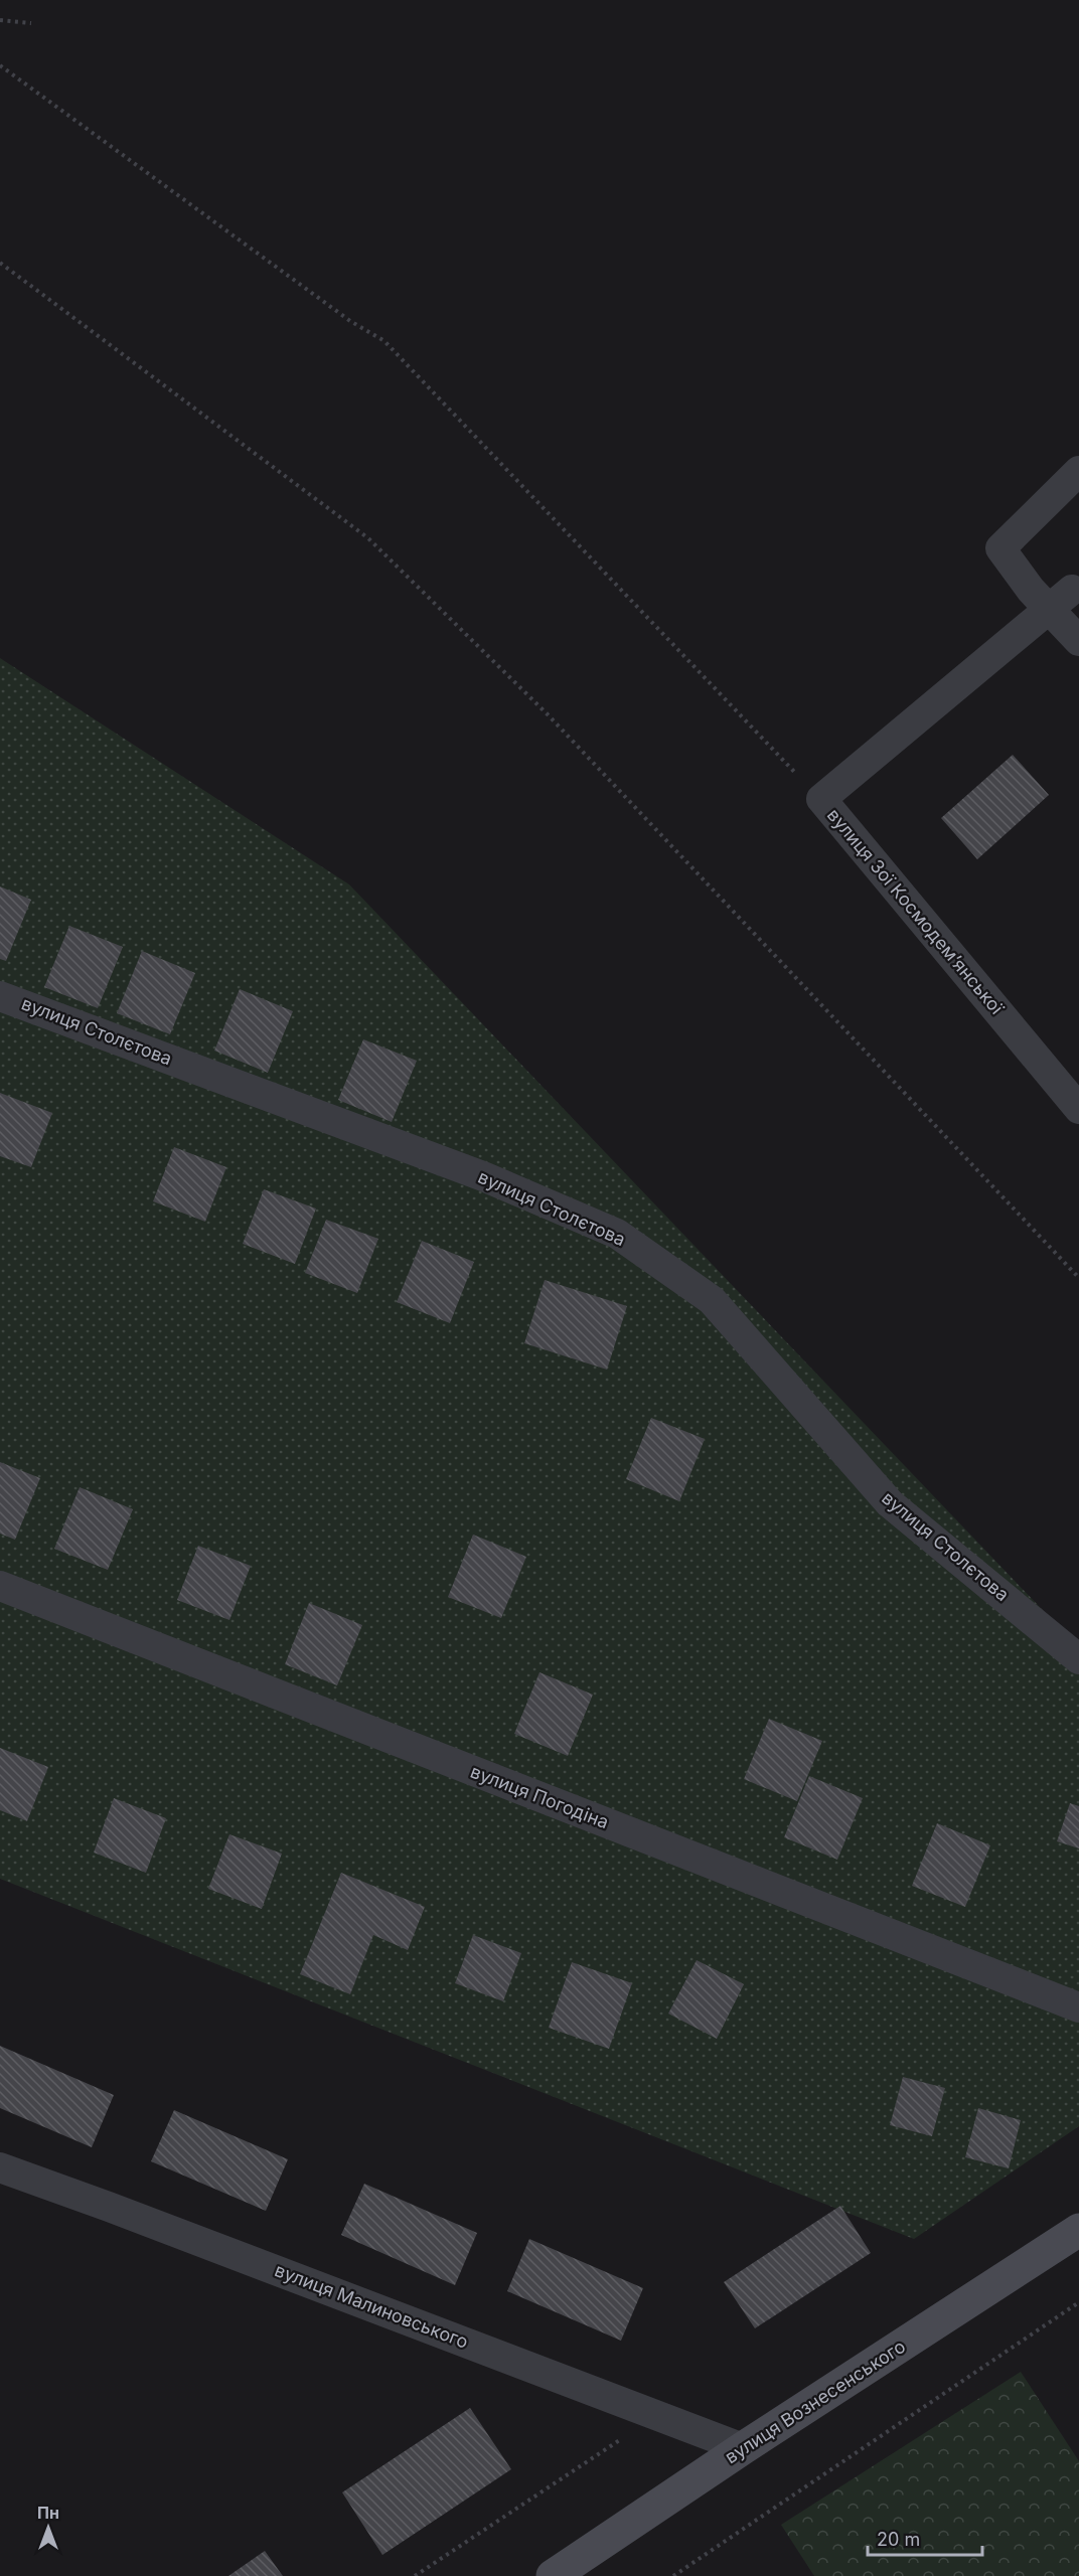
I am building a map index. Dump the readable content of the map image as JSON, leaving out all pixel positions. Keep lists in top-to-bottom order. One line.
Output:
{"streets":{"main road":["вулиця Вознесенського"],"street":["вулиця Зої Космодем’янської","вулиця Столєтова","вулиця Погодіна","вулиця Малиновського"]},"crossings":[["вулиця Малиновського","вулиця Вознесенського"]],"scale_bar":"20 m","north":"top"}
